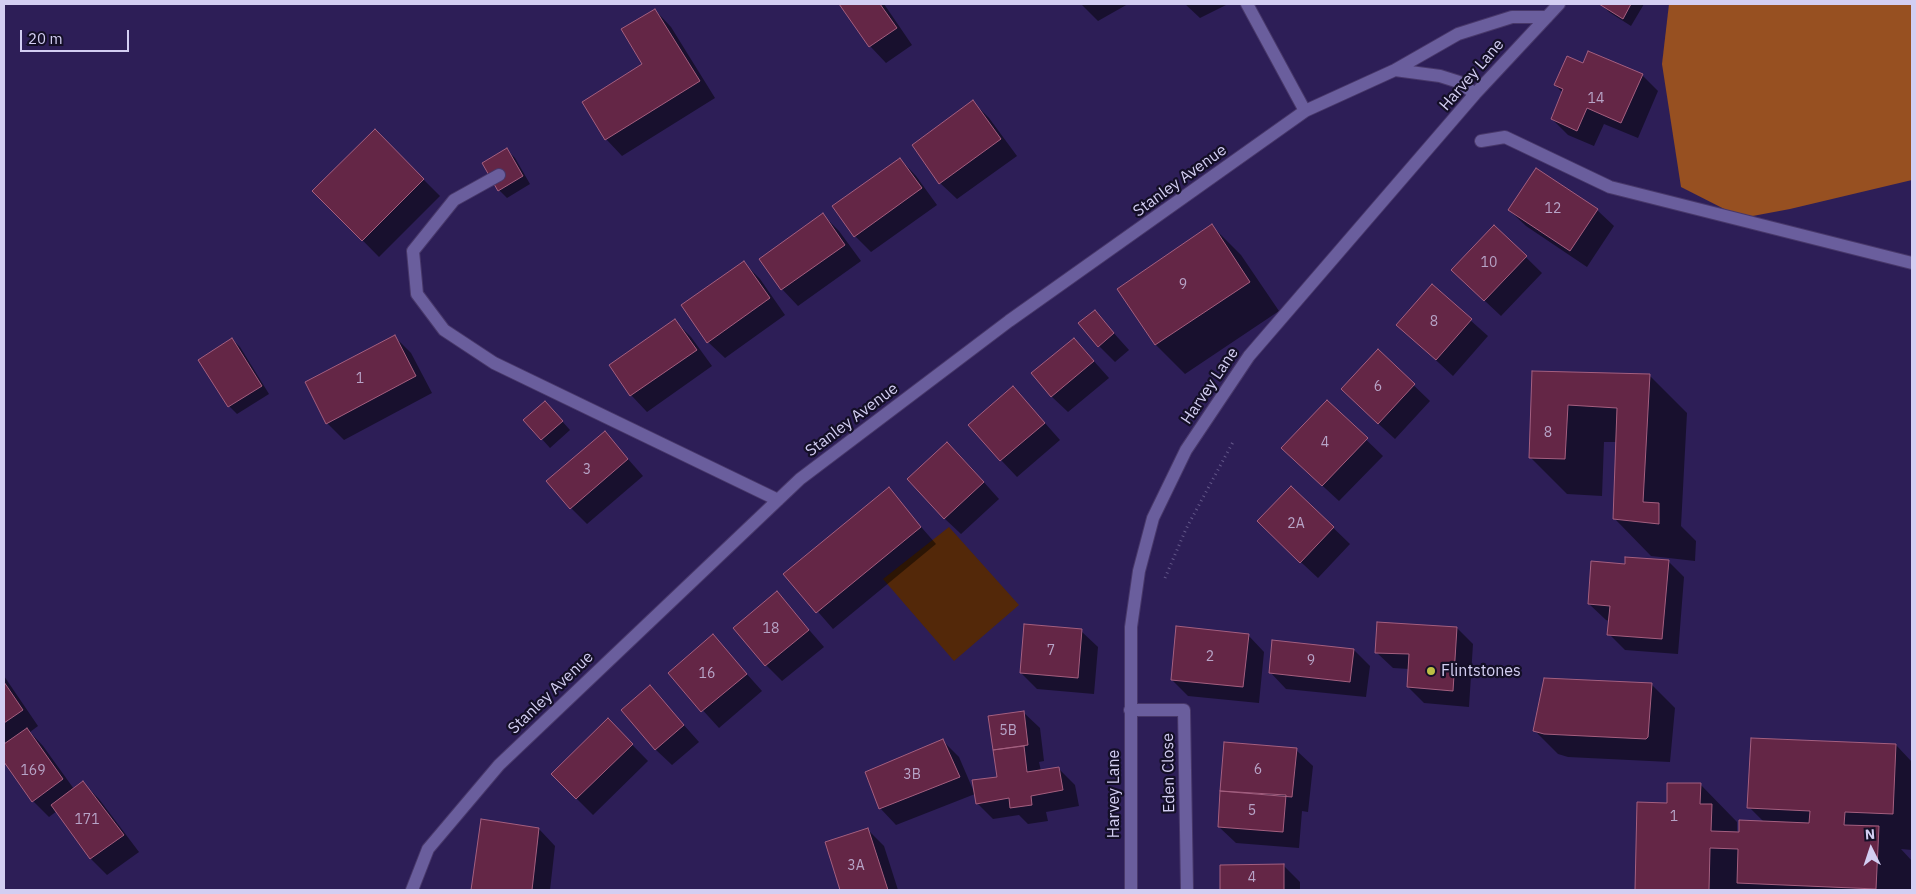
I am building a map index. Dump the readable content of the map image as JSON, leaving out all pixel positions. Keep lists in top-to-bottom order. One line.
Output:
{"streets":{"street":["Harvey Lane","Stanley Avenue","Eden Close"]},"crossings":[["Harvey Lane","Stanley Avenue"],["Harvey Lane","Eden Close"]],"places":["Flintstones"],"house_numbers":["14","12","10","9","8","1","6","8","4","3","2A","18","7","2","9","16","5B","6","169","3B","5","1","171","3A","4"],"scale_bar":"20 m","north":"top"}
